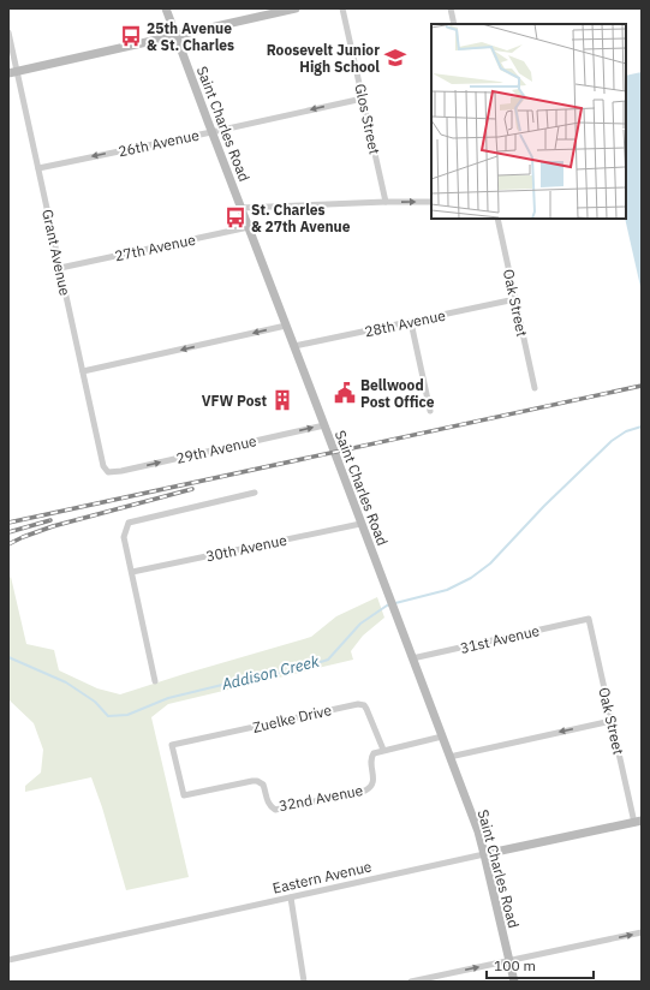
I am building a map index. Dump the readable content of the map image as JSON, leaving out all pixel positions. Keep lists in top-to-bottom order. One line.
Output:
{"streets":{"main road":["Saint Charles Road","Eastern Avenue"],"street":["Glos Street","26th Avenue","27th Avenue","Grant Avenue","Oak Street","28th Avenue","29th Avenue","30th Avenue","31st Avenue","Zuelke Drive","32nd Avenue"]},"crossings":[["Glos Street","26th Avenue"],["Saint Charles Road","26th Avenue"],["Saint Charles Road","27th Avenue"],["Saint Charles Road","28th Avenue"],["Saint Charles Road","29th Avenue"],["Saint Charles Road","30th Avenue"],["Saint Charles Road","31st Avenue"],["Saint Charles Road","Eastern Avenue"],["26th Avenue","Grant Avenue"],["27th Avenue","Grant Avenue"],["Grant Avenue","29th Avenue"],["Oak Street","28th Avenue"],["Oak Street","31st Avenue"],["Oak Street","Eastern Avenue"],["Zuelke Drive","32nd Avenue"]],"one_way":["26th Avenue","29th Avenue"],"water":["Addison Creek"],"places":{"bus stop":["25th Avenue & St. Charles","St. Charles & 27th Avenue"],"school or university":["Roosevelt Junior High School"],"public building":["Bellwood Post Office"],"building":["VFW Post"]},"scale_bar":"100 m"}
